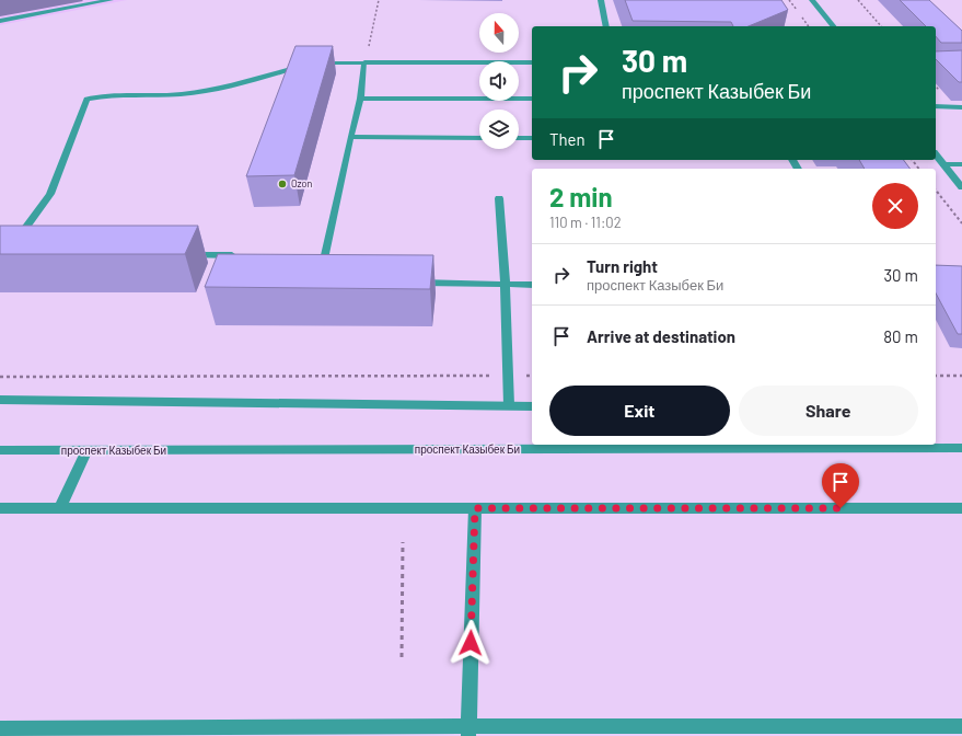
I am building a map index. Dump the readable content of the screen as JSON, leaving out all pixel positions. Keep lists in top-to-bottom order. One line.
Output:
{"streets":{"street":["проспект Казыбек Би"]},"places":["Ozon"],"north":"top","page":{"turn":["30 m","проспект Казыбек Би"],"then":"Then","heading":["2 min","110 m · 11:02"],"list":[{"name":"Turn right","note":"проспект Казыбек Би","value":"30 m"},{"name":"Arrive at destination","value":"80 m"}],"buttons":["Exit","Share"]}}
